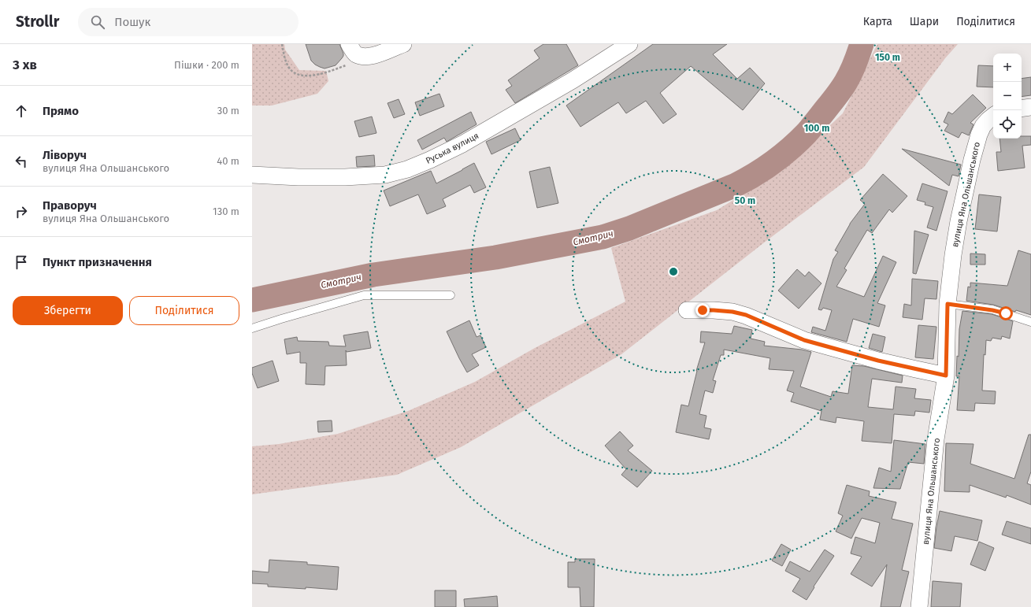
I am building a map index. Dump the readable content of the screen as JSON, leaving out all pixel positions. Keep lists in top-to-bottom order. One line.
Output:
{"streets":{"street":["Руська вулиця","вулиця Яна Ольшанського"]},"water":["Смотрич"],"page":{"header":"Strollr","search":"Пошук","nav":["Карта","Шари","Поділитися"],"heading":["3 хв","Пішки · 200 m"],"map_buttons":["+","−"],"list":[["Прямо","30 m"],["Ліворуч","вулиця Яна Ольшанського","40 m"],["Праворуч","вулиця Яна Ольшанського","130 m"],"Пункт призначення"],"buttons":["Зберегти","Поділитися"]},"rings":["150 m","100 m","50 m"]}
